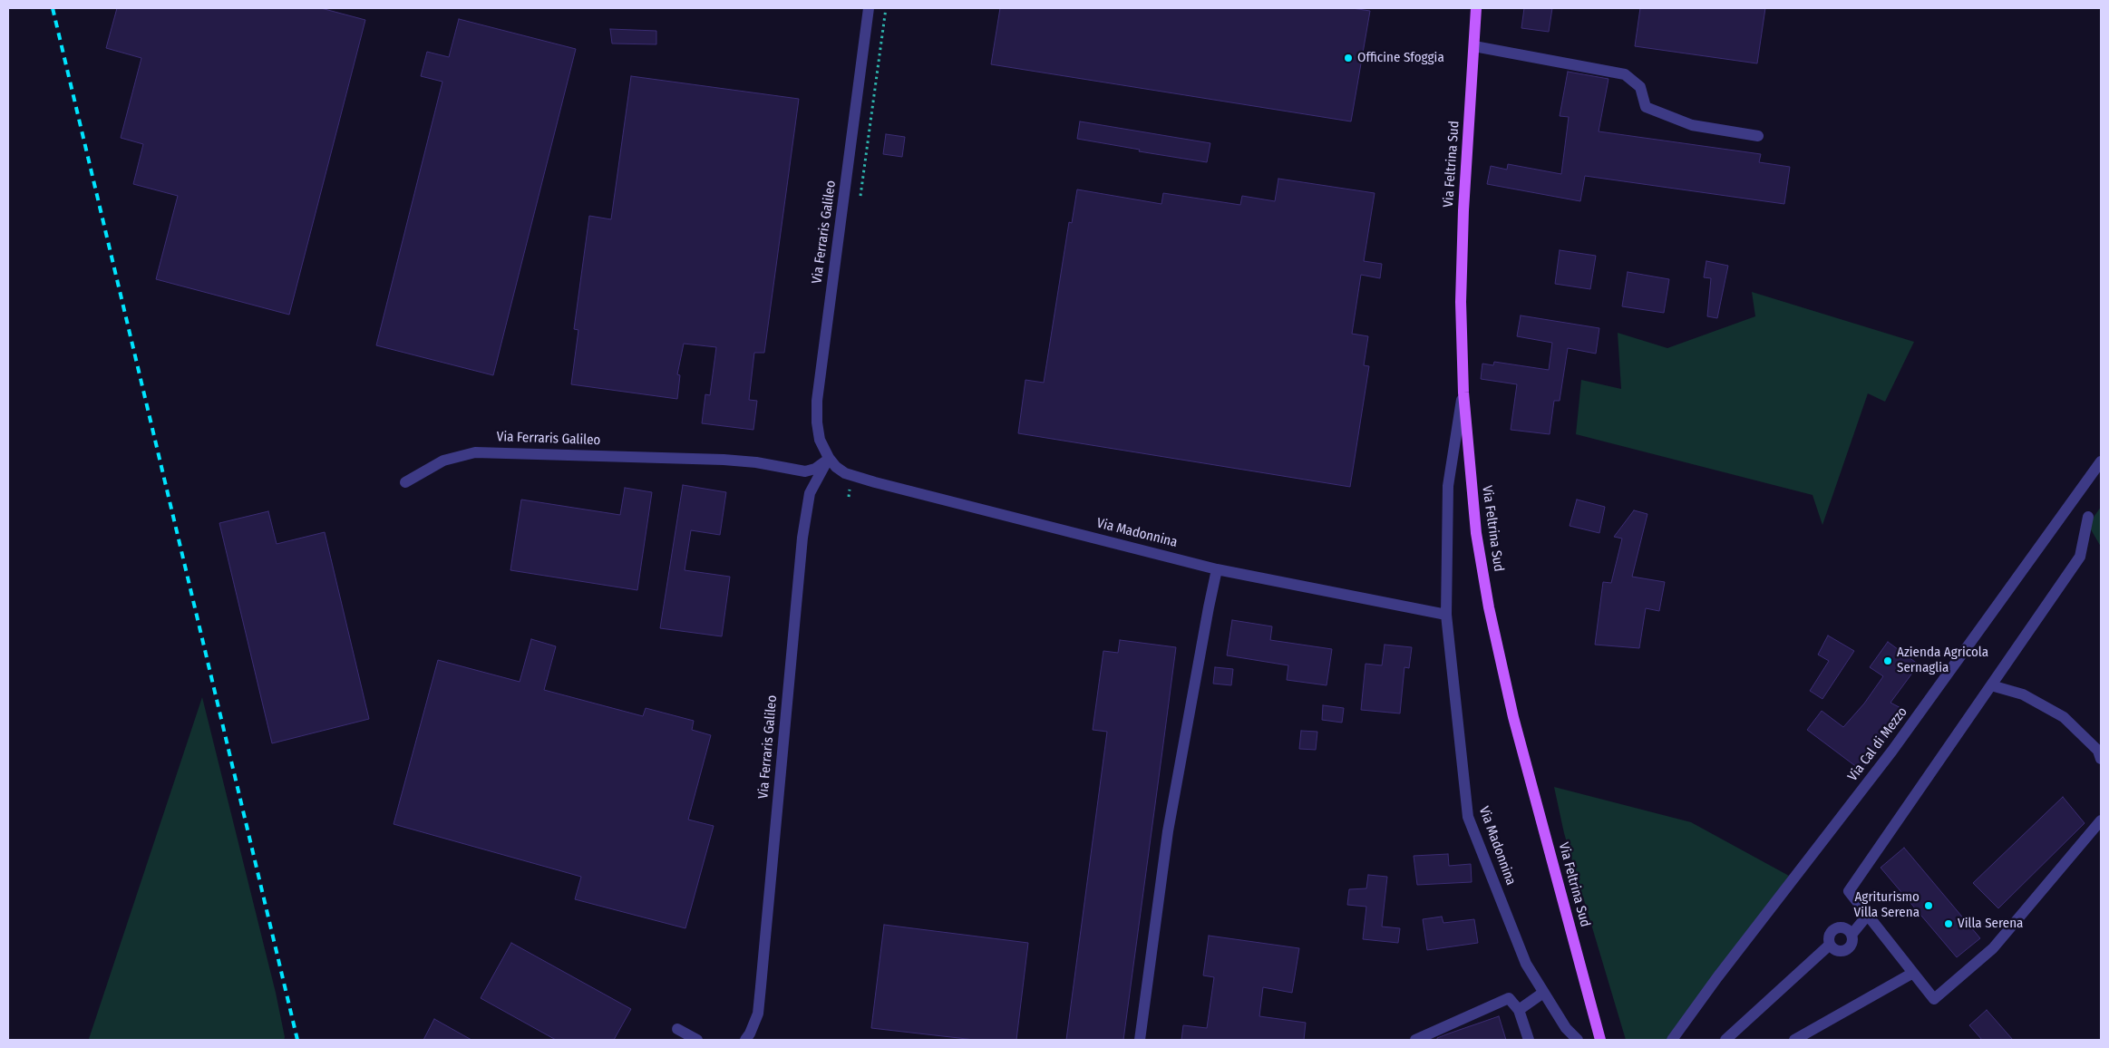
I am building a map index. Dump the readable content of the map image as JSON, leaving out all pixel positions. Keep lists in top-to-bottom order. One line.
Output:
{"streets":{"main road":["Via Feltrina Sud"],"street":["Via Ferraris Galileo","Via Madonnina","Via Cal di Mezzo"]},"crossings":[["Via Feltrina Sud","Via Madonnina"],["Via Ferraris Galileo","Via Madonnina"]],"places":["Officine Sfoggia","Azienda Agricola Sernaglia","Agriturismo Villa Serena","Villa Serena"]}
